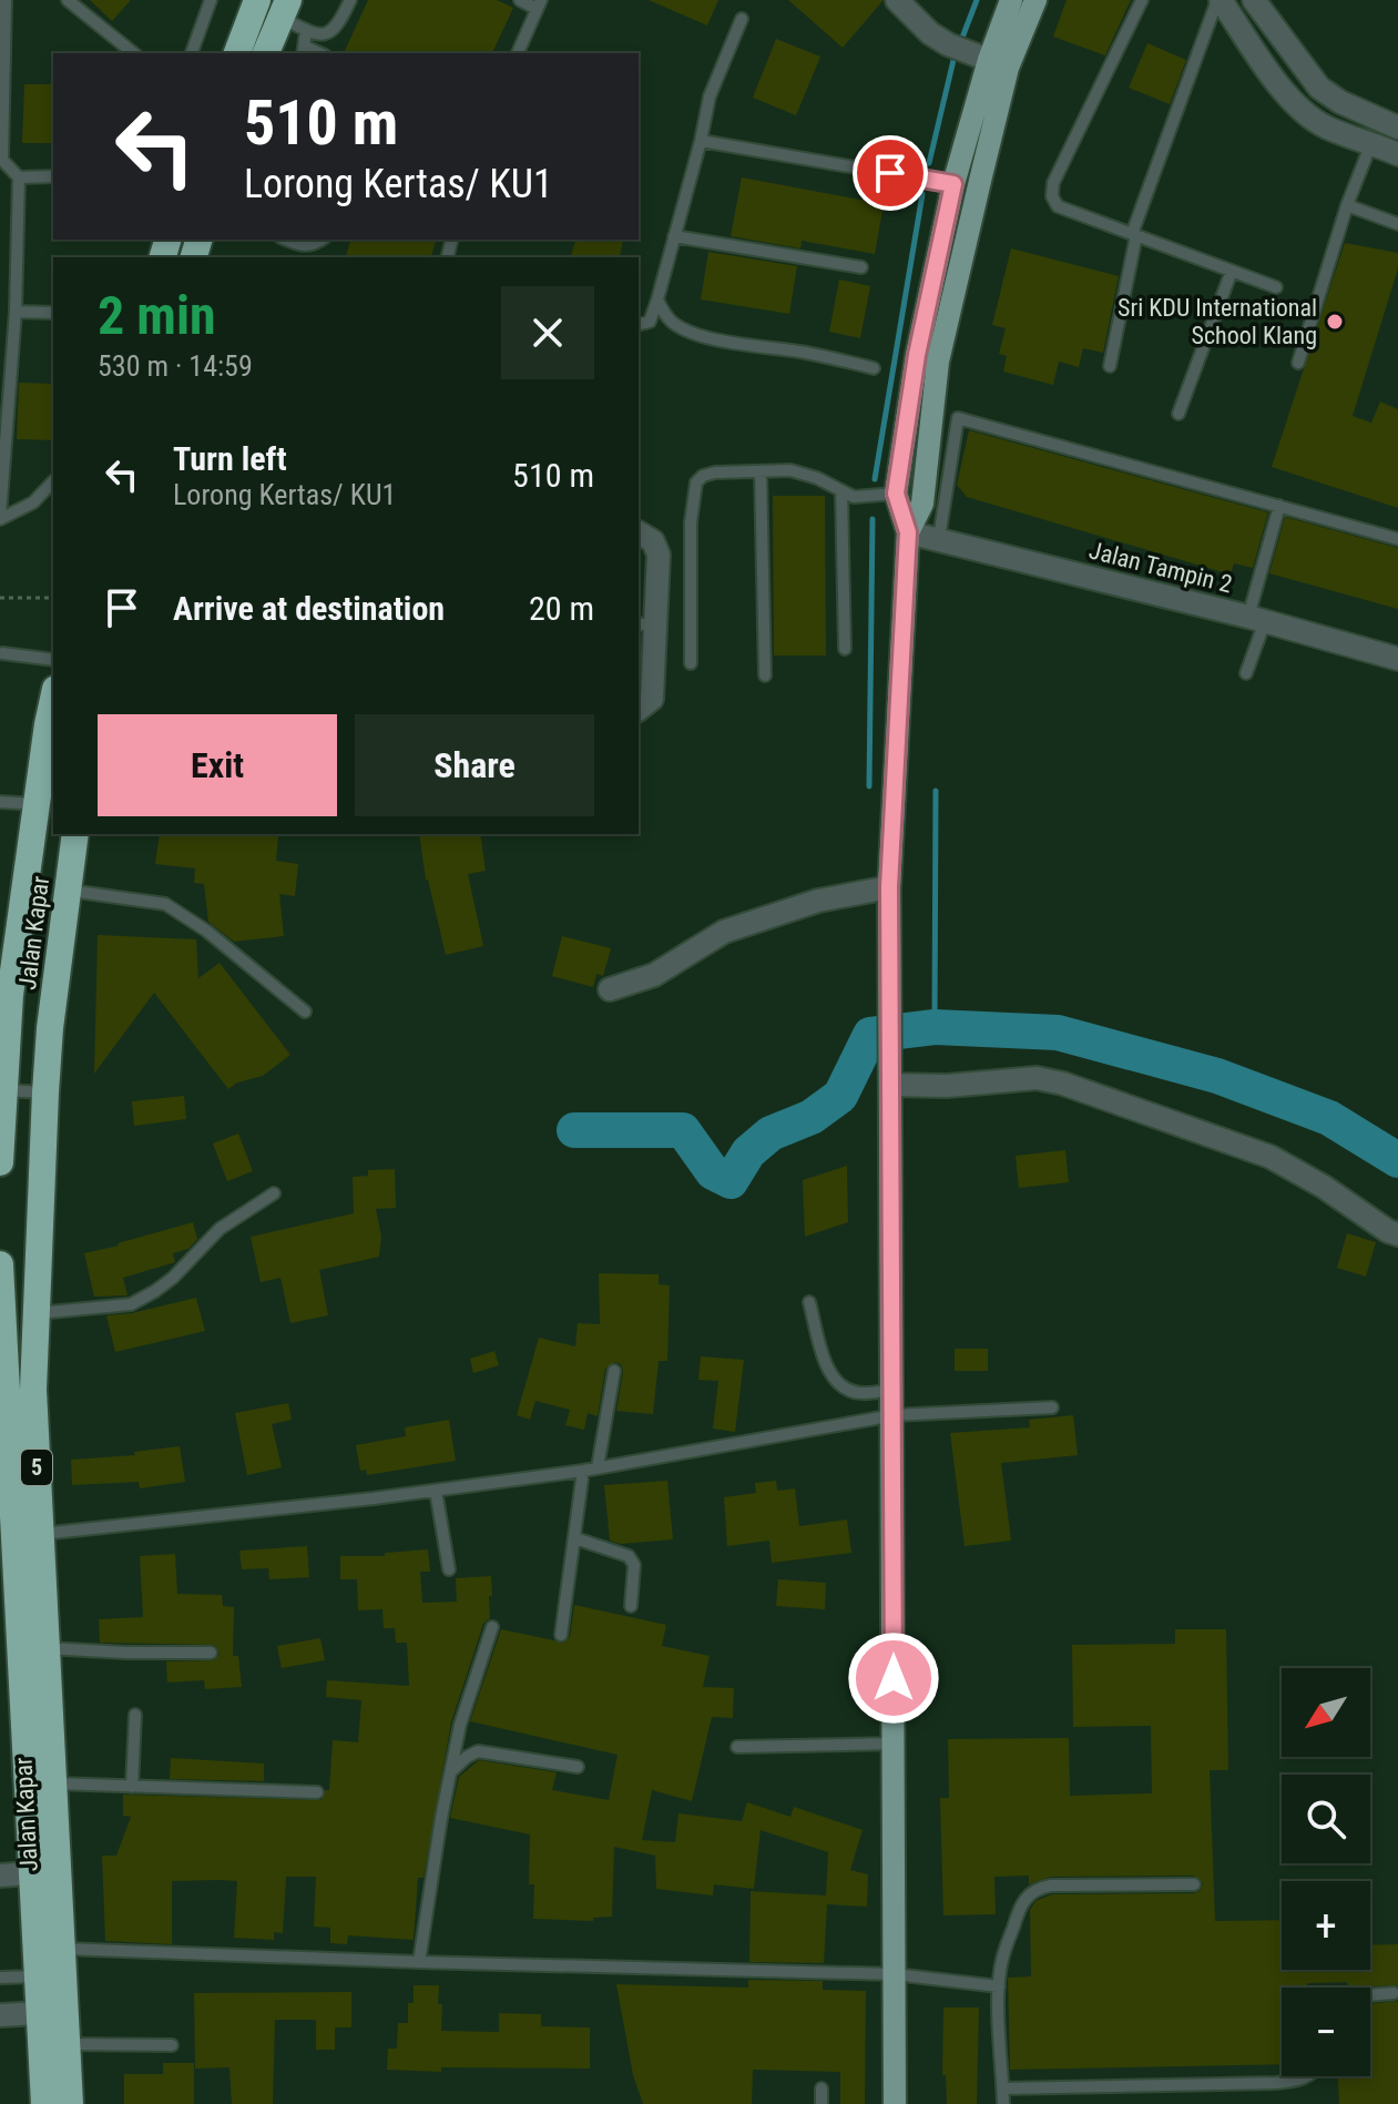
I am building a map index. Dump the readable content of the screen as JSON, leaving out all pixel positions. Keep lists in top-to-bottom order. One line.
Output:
{"streets":{"highway":["Jalan Kapar","5"],"street":["Jalan Tampin 2"]},"places":["Sri KDU International School Klang"],"north":"bottom left","page":{"turn":["510 m","Lorong Kertas/ KU1"],"heading":["2 min","530 m · 14:59"],"list":[{"name":"Turn left","note":"Lorong Kertas/ KU1","value":"510 m"},{"name":"Arrive at destination","value":"20 m"}],"buttons":["Exit","Share"],"map_buttons":["+","−"]}}
